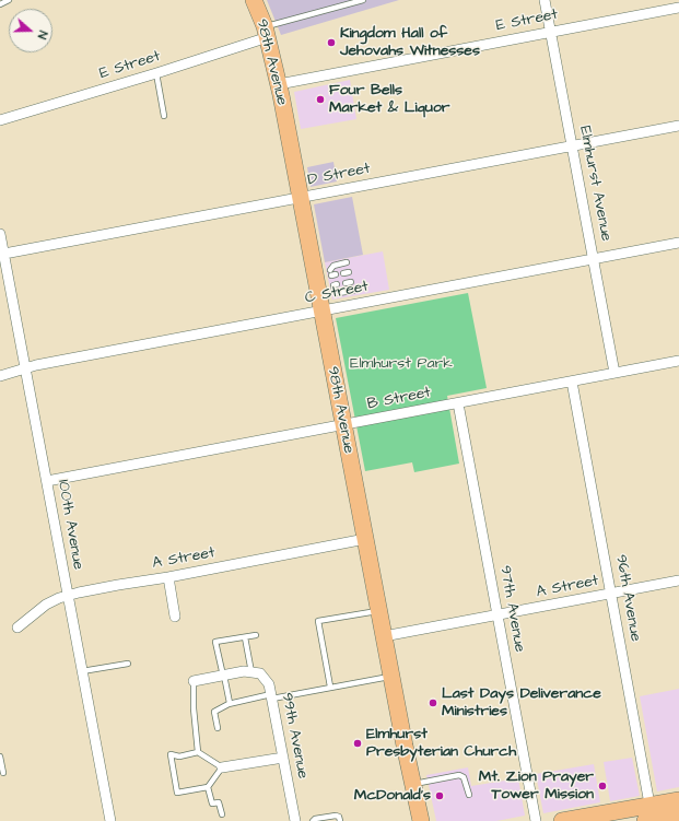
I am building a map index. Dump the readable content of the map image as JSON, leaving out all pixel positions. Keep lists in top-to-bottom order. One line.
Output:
{"streets":{"main road":["98th Avenue"],"street":["E Street","D Street","Elmhurst Avenue","C Street","B Street","100th Avenue","A Street","96th Avenue","97th Avenue","99th Avenue"]},"crossings":[["E Street","98th Avenue"],["E Street","Elmhurst Avenue"],["98th Avenue","D Street"],["98th Avenue","C Street"],["98th Avenue","B Street"],["98th Avenue","A Street"],["D Street","Elmhurst Avenue"],["D Street","100th Avenue"],["Elmhurst Avenue","C Street"],["Elmhurst Avenue","B Street"],["C Street","100th Avenue"],["B Street","100th Avenue"],["B Street","96th Avenue"],["B Street","97th Avenue"],["100th Avenue","A Street"],["A Street","96th Avenue"],["A Street","97th Avenue"]],"parks":["Elmhurst Park"],"places":["Kingdom Hall of Jehovahs Witnesses","Four Bells Market & Liquor","Last Days Deliverance Ministries","Elmhurst Presbyterian Church","Mt. Zion Prayer Tower Mission","McDonald's"],"north":"right"}
